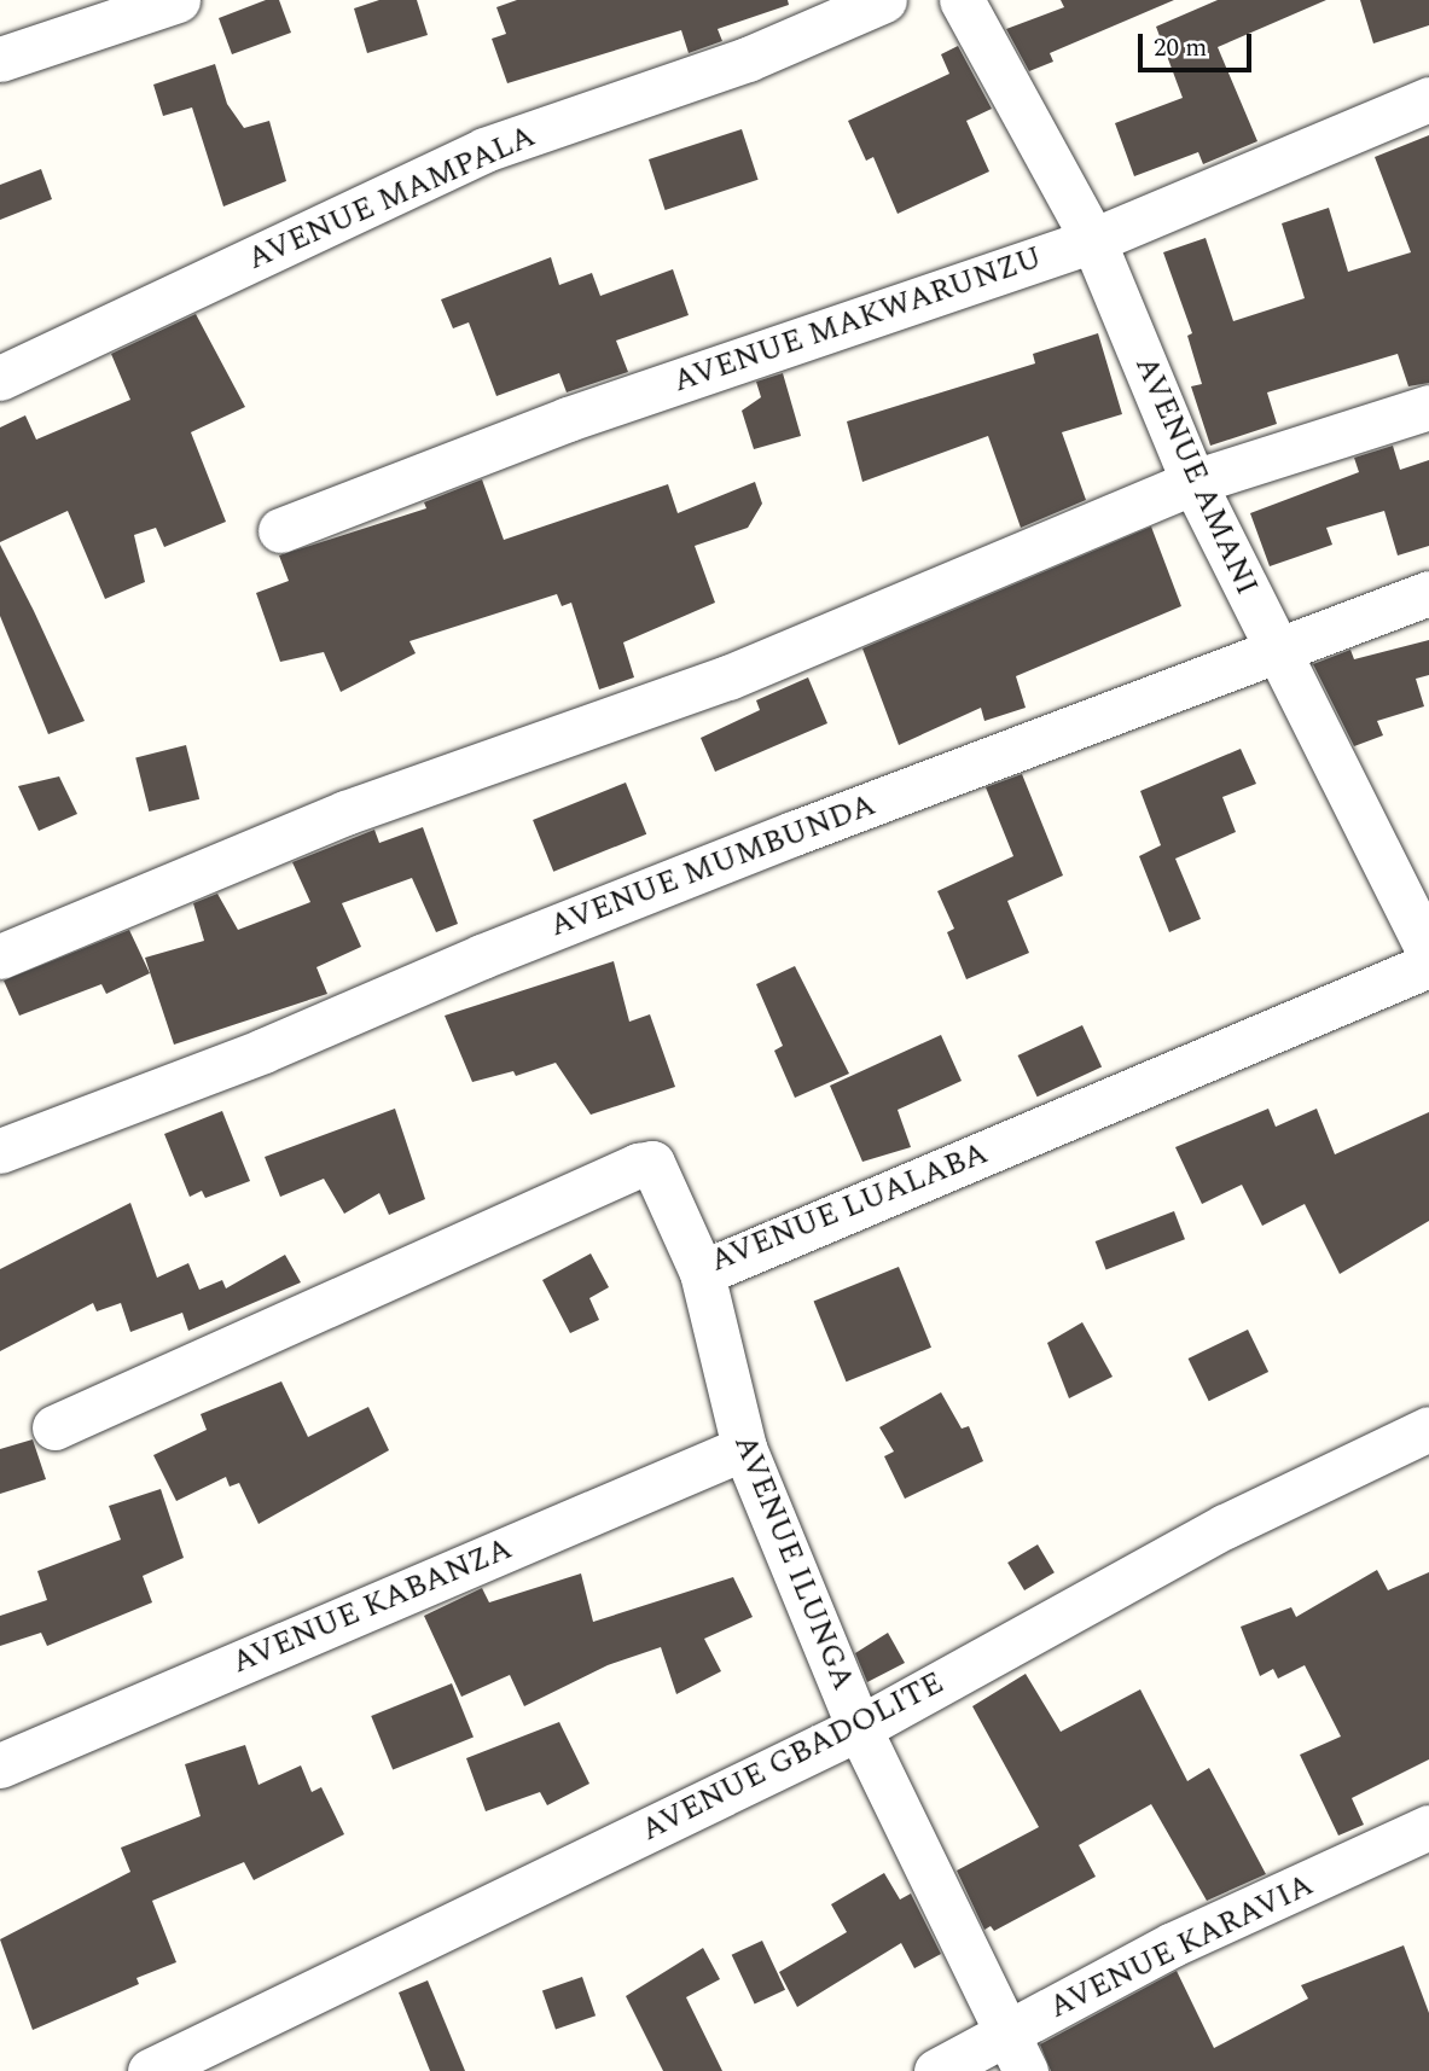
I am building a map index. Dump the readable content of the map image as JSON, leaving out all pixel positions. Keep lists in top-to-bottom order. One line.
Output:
{"streets":{"street":["AVENUE MAMPALA","AVENUE MAKWARUNZU","AVENUE AMANI","AVENUE MUMBUNDA","AVENUE LUALABA","AVENUE ILUNGA","AVENUE KABANZA","AVENUE GBADOLITE","AVENUE KARAVIA"]},"crossings":[["AVENUE MAKWARUNZU","AVENUE AMANI"],["AVENUE AMANI","AVENUE MUMBUNDA"],["AVENUE LUALABA","AVENUE ILUNGA"],["AVENUE ILUNGA","AVENUE KABANZA"],["AVENUE ILUNGA","AVENUE GBADOLITE"],["AVENUE ILUNGA","AVENUE KARAVIA"]],"scale_bar":"20 m"}
